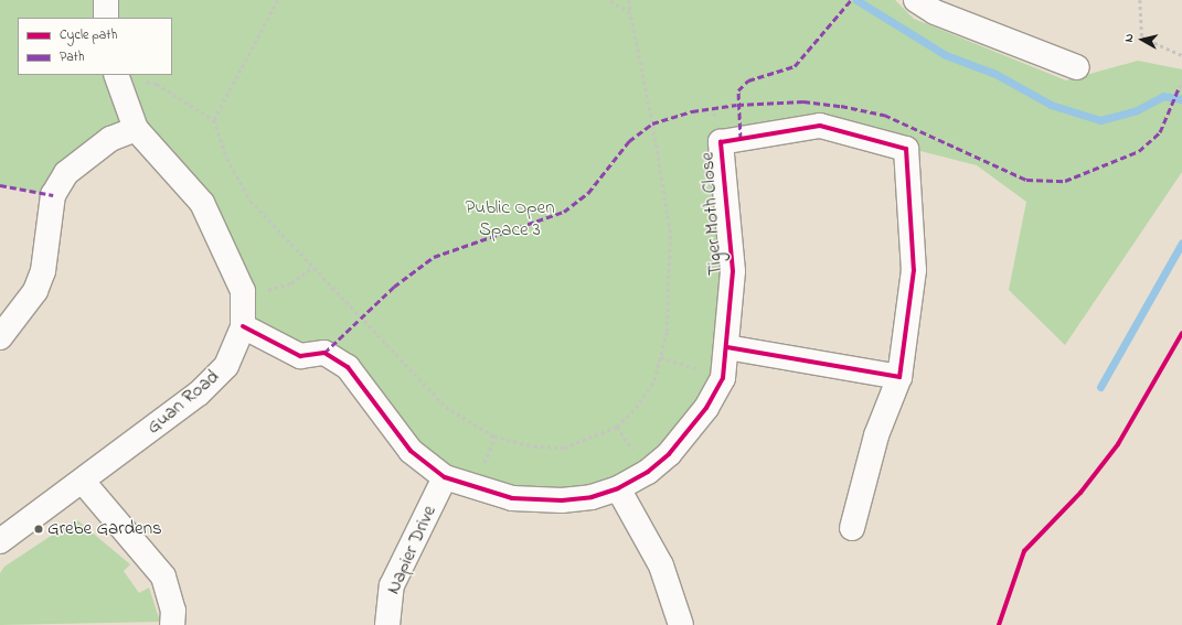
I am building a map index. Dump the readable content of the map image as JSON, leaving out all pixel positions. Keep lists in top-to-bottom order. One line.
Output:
{"streets":{"street":["Tiger Moth Close","Guan Road","Napier Drive"]},"crossings":[["Tiger Moth Close","Guan Road"],["Tiger Moth Close","Napier Drive"]],"parks":["Public Open Space 3"],"places":["Grebe Gardens"],"legend":["Cycle path","Path"],"north":"left"}
